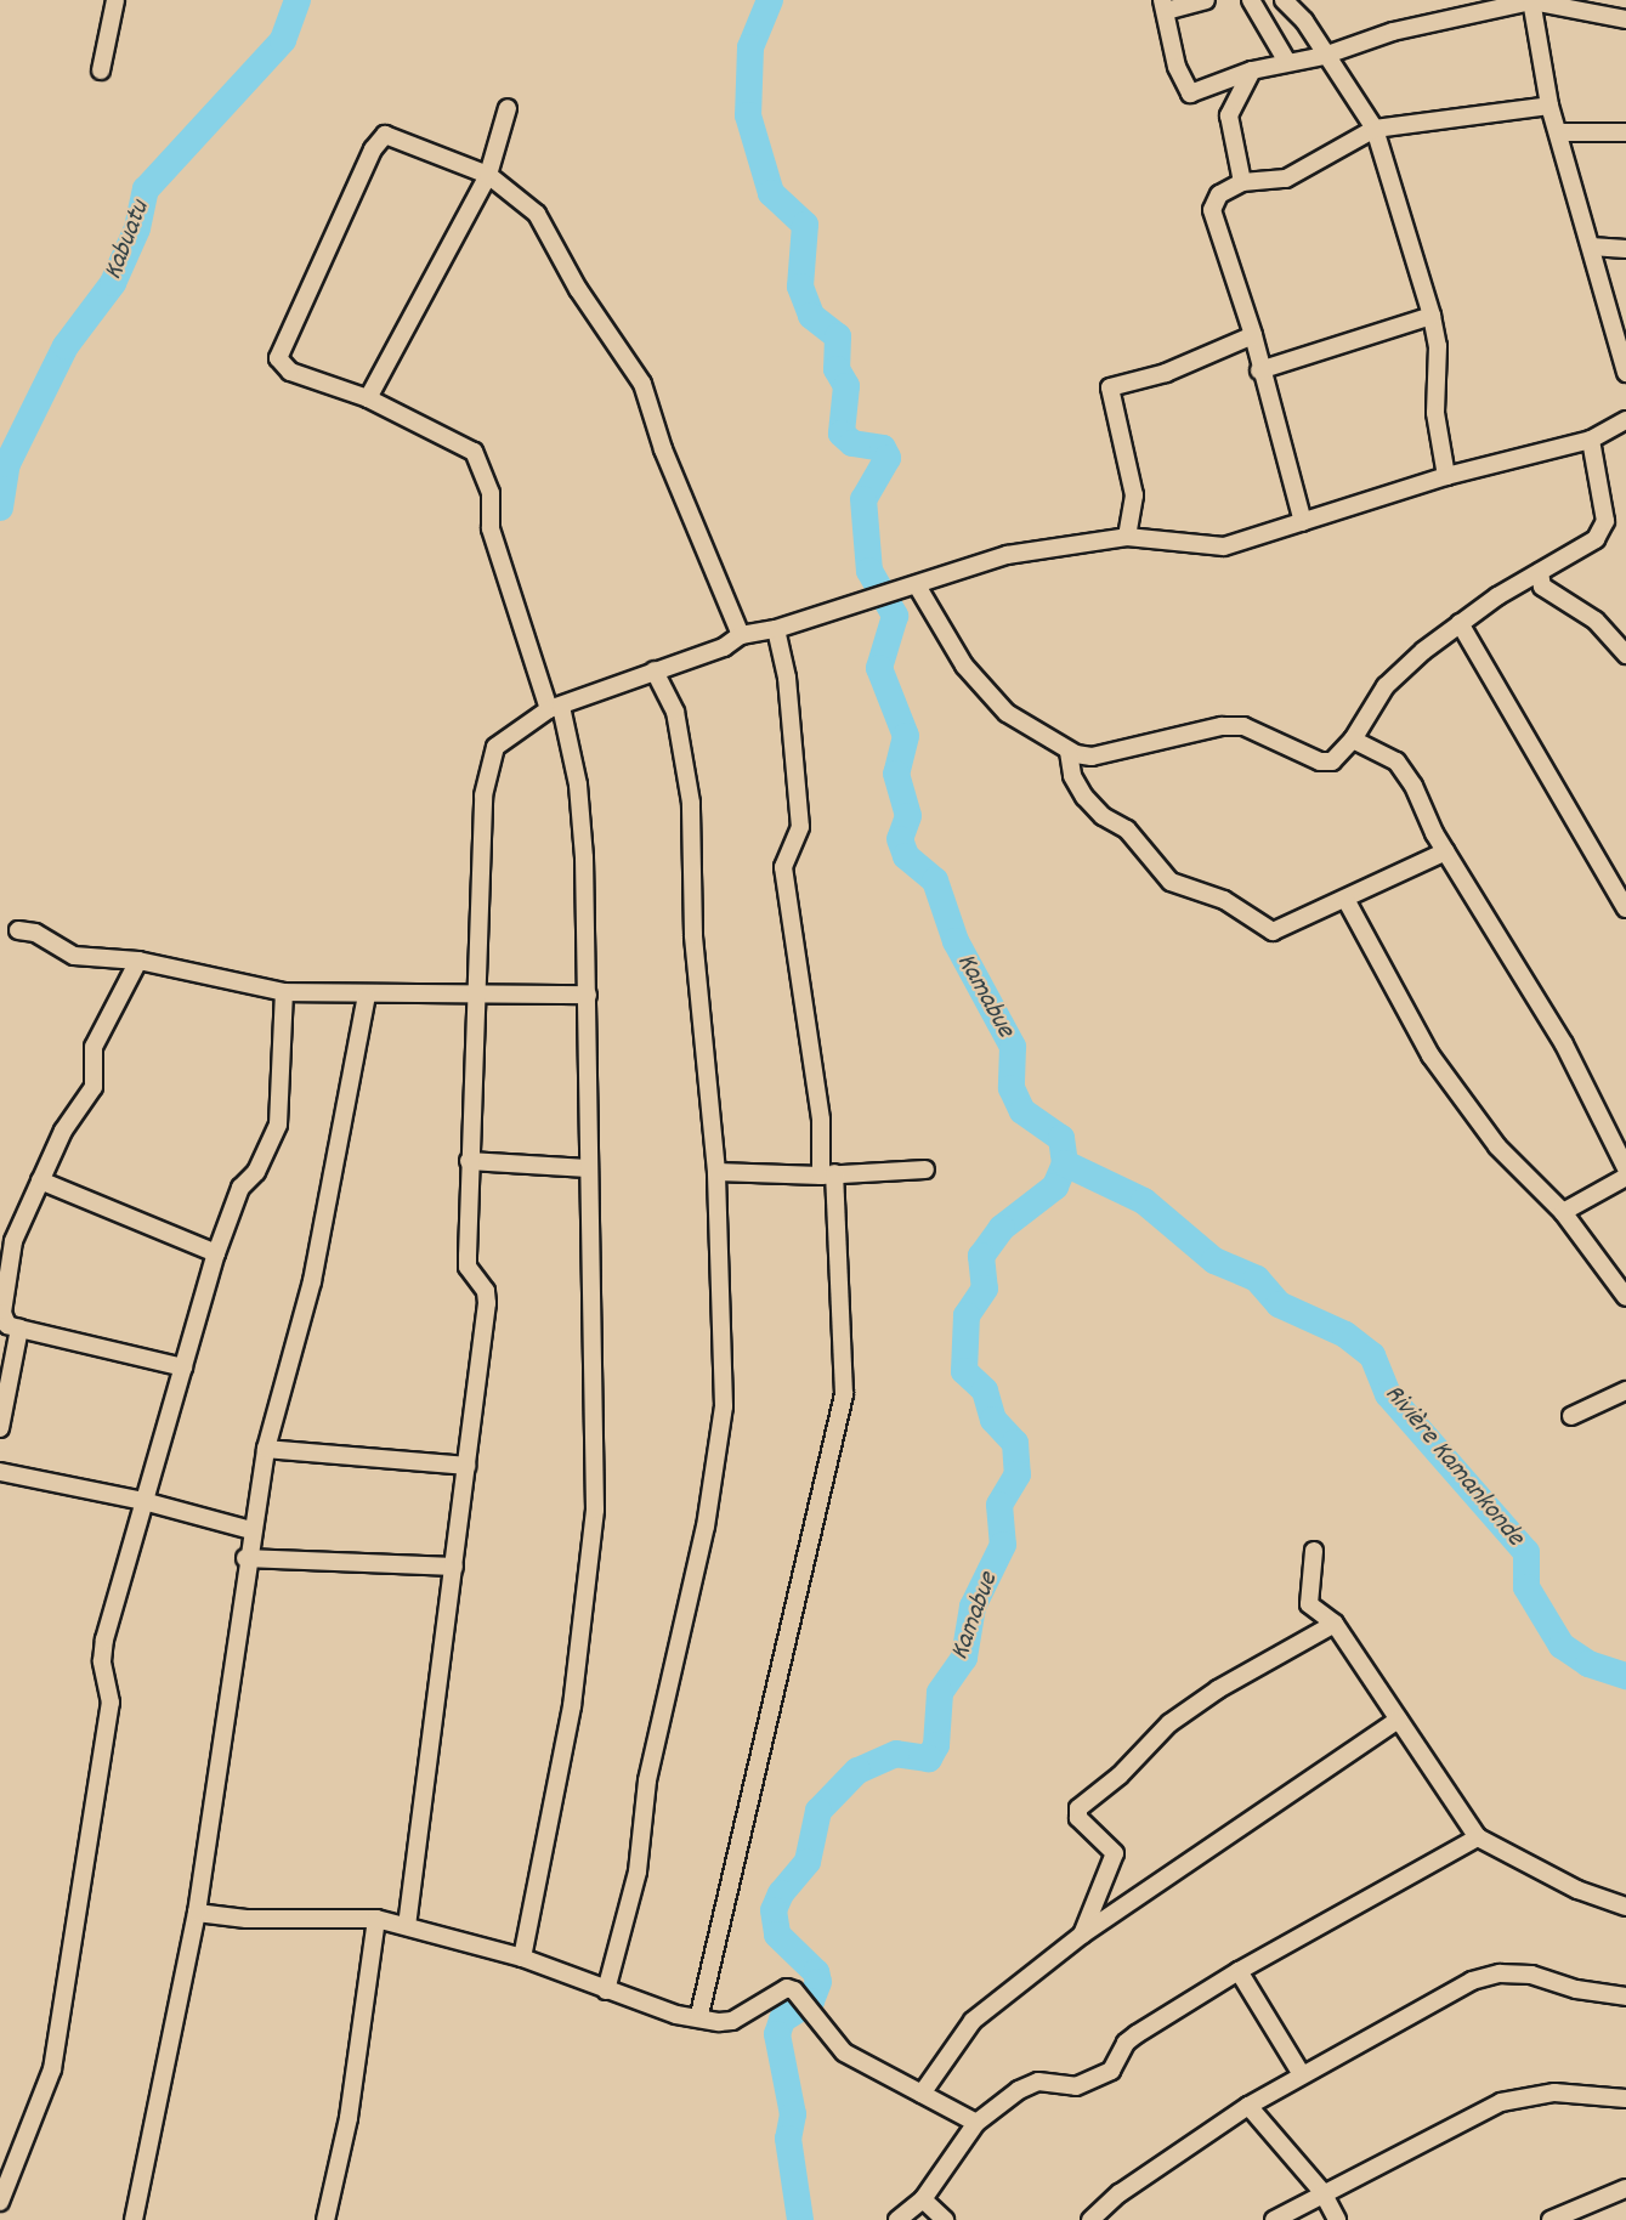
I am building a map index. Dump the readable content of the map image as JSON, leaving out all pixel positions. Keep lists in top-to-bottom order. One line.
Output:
{"water":["Kabuatu","Kamabue","Rivière Kamankonde"]}
